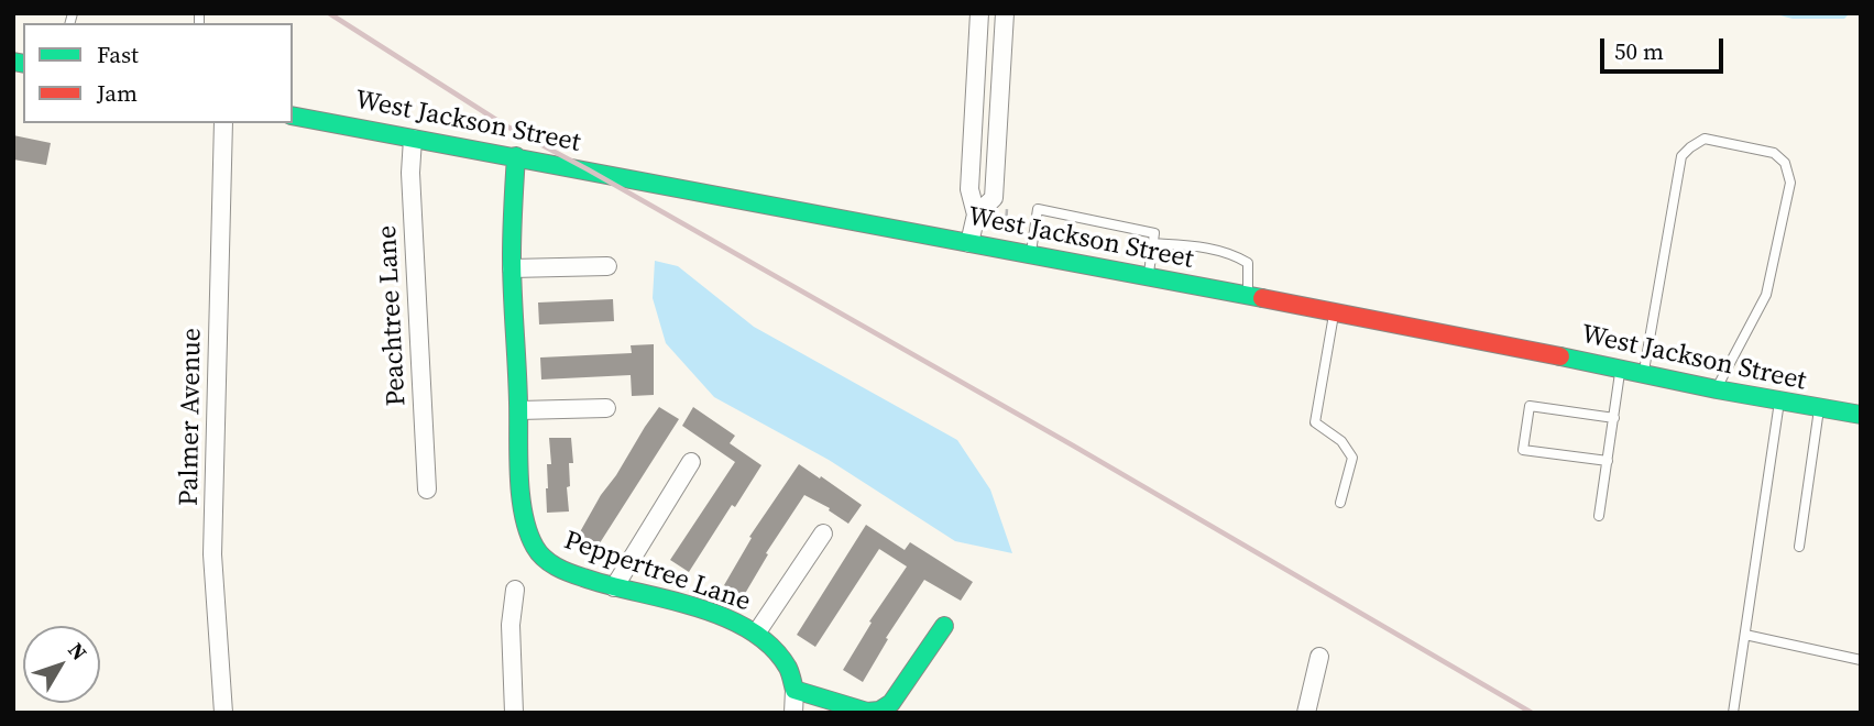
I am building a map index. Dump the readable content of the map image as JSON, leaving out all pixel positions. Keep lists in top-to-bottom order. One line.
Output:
{"streets":{"street":["West Jackson Street","Peachtree Lane","Palmer Avenue","Peppertree Lane"]},"crossings":[["West Jackson Street","Peachtree Lane"],["West Jackson Street","Peppertree Lane"]],"legend":["Fast","Jam"],"scale_bar":"50 m","north":"top right"}
